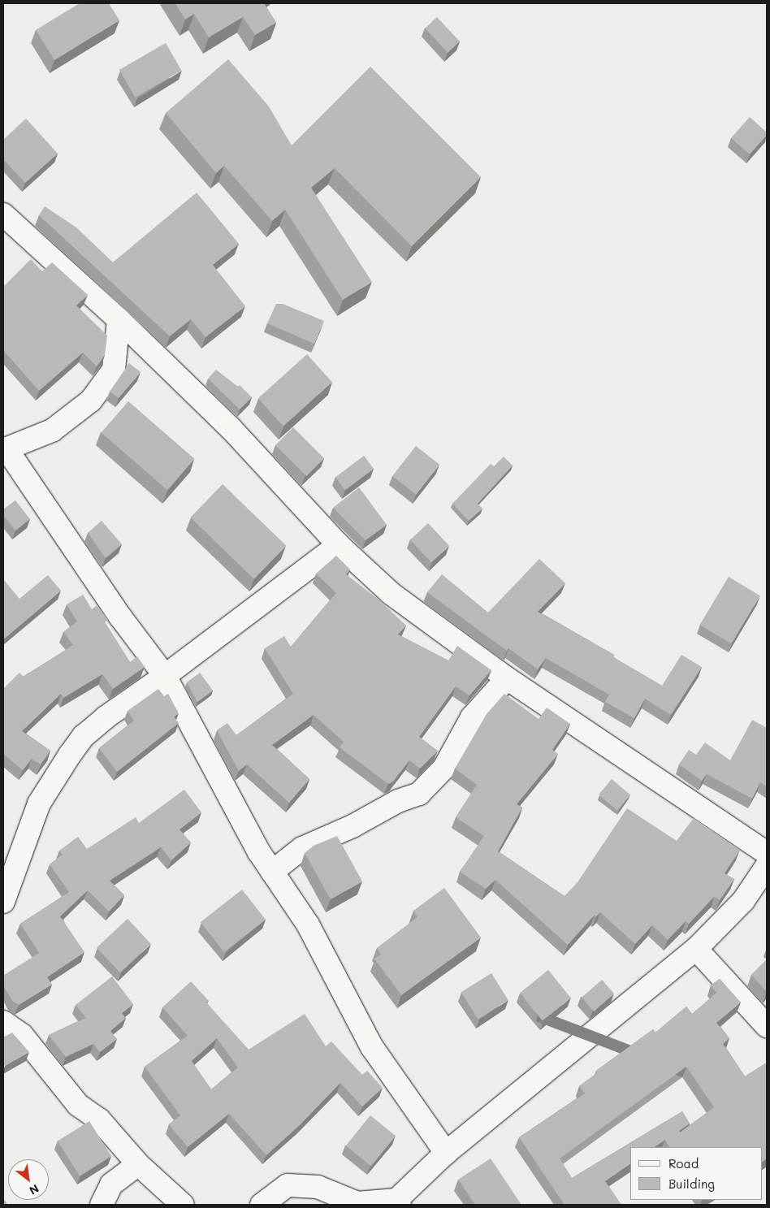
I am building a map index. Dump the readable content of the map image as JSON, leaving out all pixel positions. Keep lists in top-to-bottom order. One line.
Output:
{"legend":["Road","Building"],"north":"bottom right"}
